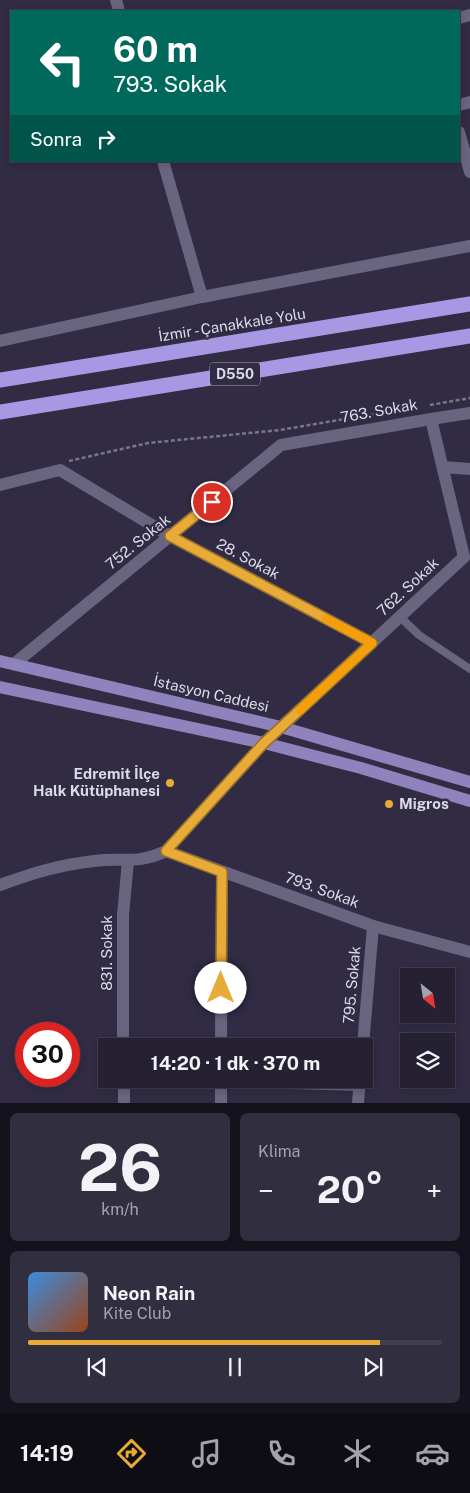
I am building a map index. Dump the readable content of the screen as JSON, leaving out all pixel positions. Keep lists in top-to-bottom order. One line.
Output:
{"streets":{"highway":["İzmir - Çanakkale Yolu","D550"],"main road":["İstasyon Caddesi"],"street":["763. Sokak","752. Sokak","28. Sokak","762. Sokak","793. Sokak","831. Sokak","795. Sokak"]},"crossings":[["763. Sokak","752. Sokak"],["763. Sokak","762. Sokak"],["752. Sokak","28. Sokak"],["752. Sokak","İstasyon Caddesi"],["28. Sokak","762. Sokak"],["762. Sokak","İstasyon Caddesi"],["762. Sokak","793. Sokak"],["793. Sokak","795. Sokak"]],"places":["Edremit İlçe Halk Kütüphanesi","Migros"],"north":"bottom right","page":{"turn":["60 m","793. Sokak"],"then":"Sonra","limit":"30","trip":"14:20 · 1 dk · 370 m","tile":[["26","km/h"],"Klima"],"heat":["−","20°","+"],"song":["Neon Rain","Kite Club"],"tabs":"14:19"}}
